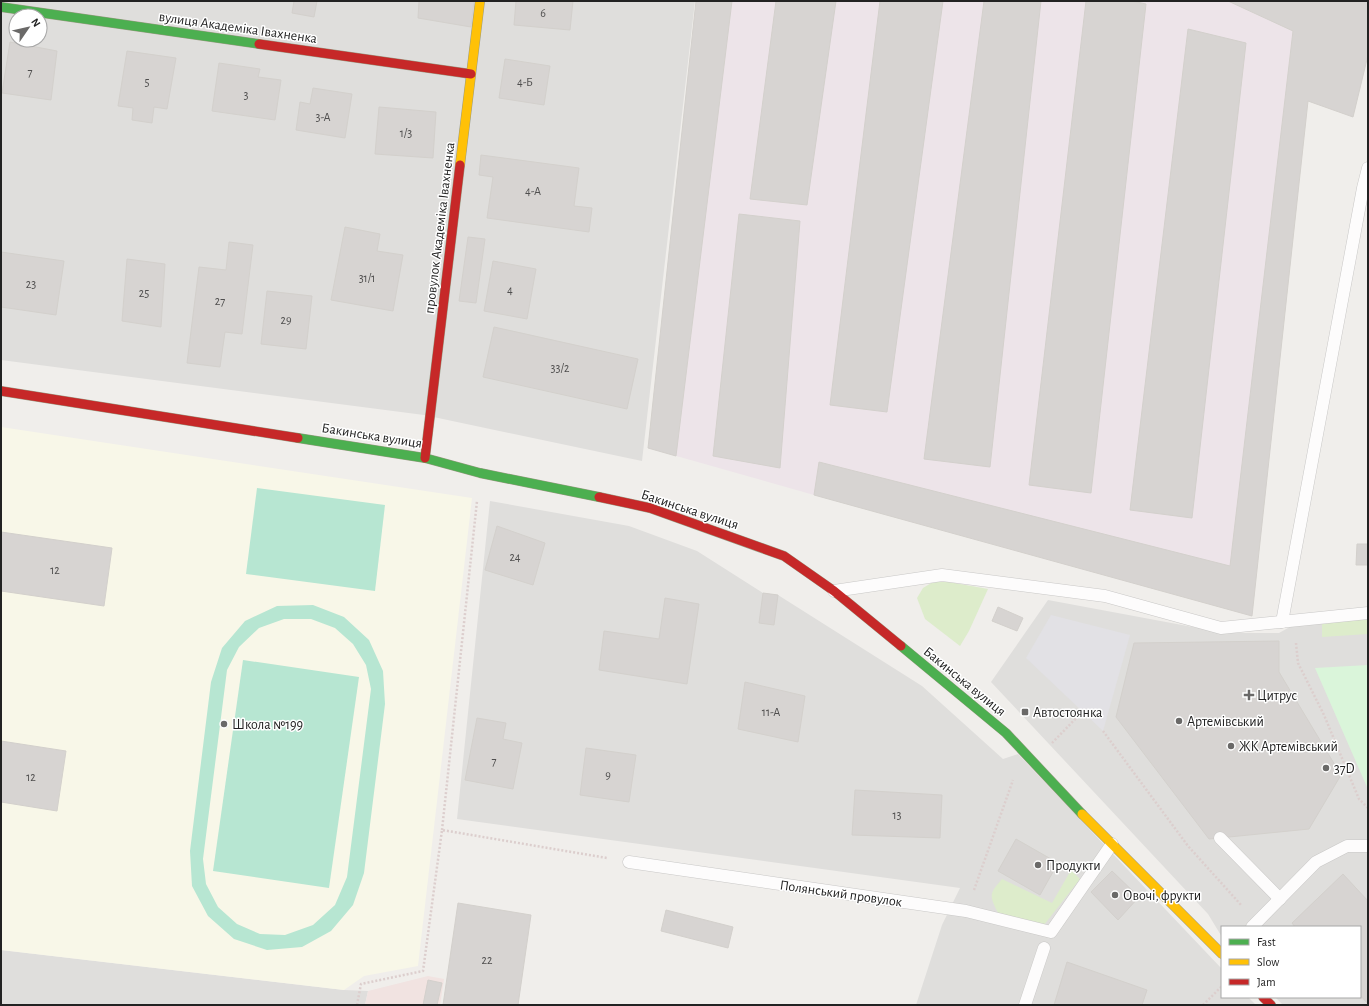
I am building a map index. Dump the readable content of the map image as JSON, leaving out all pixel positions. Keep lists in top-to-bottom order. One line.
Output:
{"streets":{"street":["вулиця Академіка Івахненка","провулок Академіка Івахненка","Бакинська вулиця"],"lane":["Полянський провулок"]},"crossings":[["вулиця Академіка Івахненка","провулок Академіка Івахненка"],["провулок Академіка Івахненка","Бакинська вулиця"],["Бакинська вулиця","Полянський провулок"]],"places":{"health":["Цитрус"],"transit":["Автостоянка"],"other":["Артемівський","Школа №199","ЖК Артемівський","37D","Продукти","Овочі, фрукти"]},"house_numbers":["6","7","5","4-Б","3","3-А","1/3","4-А","31/1","23","4","25","27","29","33/2","24","12","11-А","7","9","12","13","22"],"legend":["Fast","Slow","Jam"],"north":"top right"}
